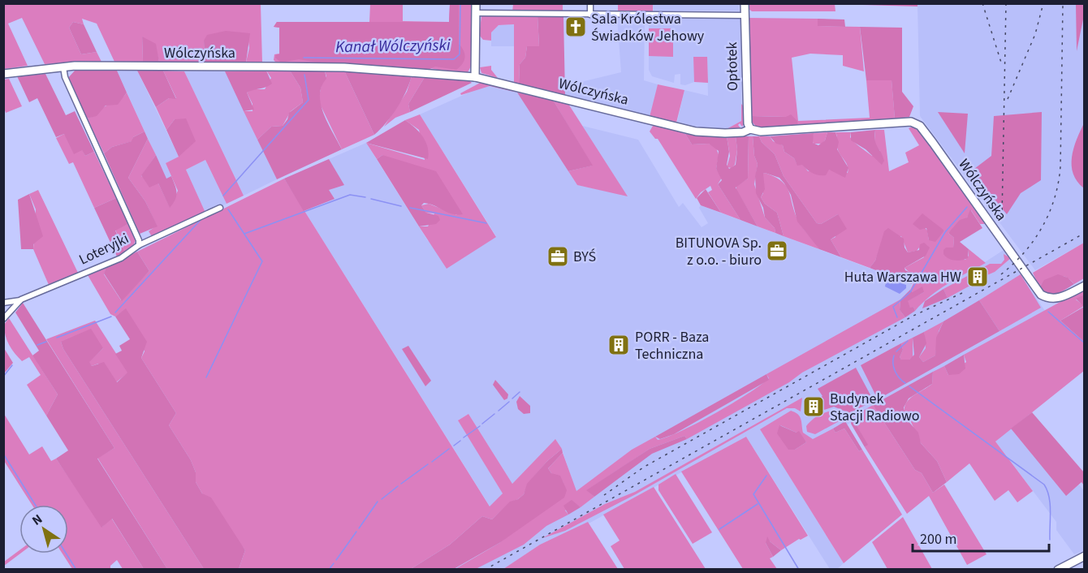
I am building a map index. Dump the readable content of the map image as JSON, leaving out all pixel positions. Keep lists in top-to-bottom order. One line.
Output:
{"streets":{"street":["Wólczyńska","Opłotek","Loteryjki"]},"crossings":[["Wólczyńska","Opłotek"]],"water":["Kanał Wólczyński"],"places":{"church":["Sala Królestwa Świadków Jehowy"],"office":["BITUNOVA Sp. z o.o. - biuro","BYŚ"],"building":["Huta Warszawa HW","PORR - Baza Techniczna","Budynek Stacji Radiowo"]},"scale_bar":"200 m","north":"top left"}
